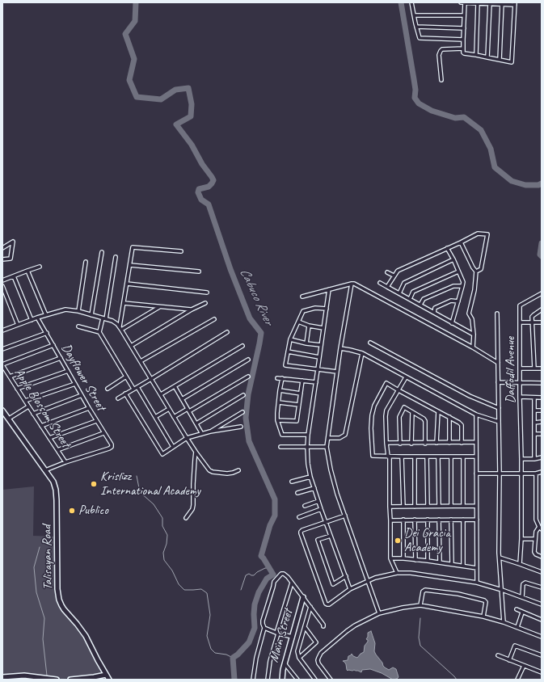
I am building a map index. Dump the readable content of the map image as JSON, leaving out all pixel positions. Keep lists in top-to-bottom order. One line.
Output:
{"streets":{"main road":["Talisayan Road","Main Street"],"street":["Daffodil Avenue","Dayflower Street","Apple Blossom Street"]},"crossings":[["Dayflower Street","Apple Blossom Street"]],"water":["Cabuco River"],"places":["Krislizz International Academy","Publico","Dei Gracia Academy"]}
